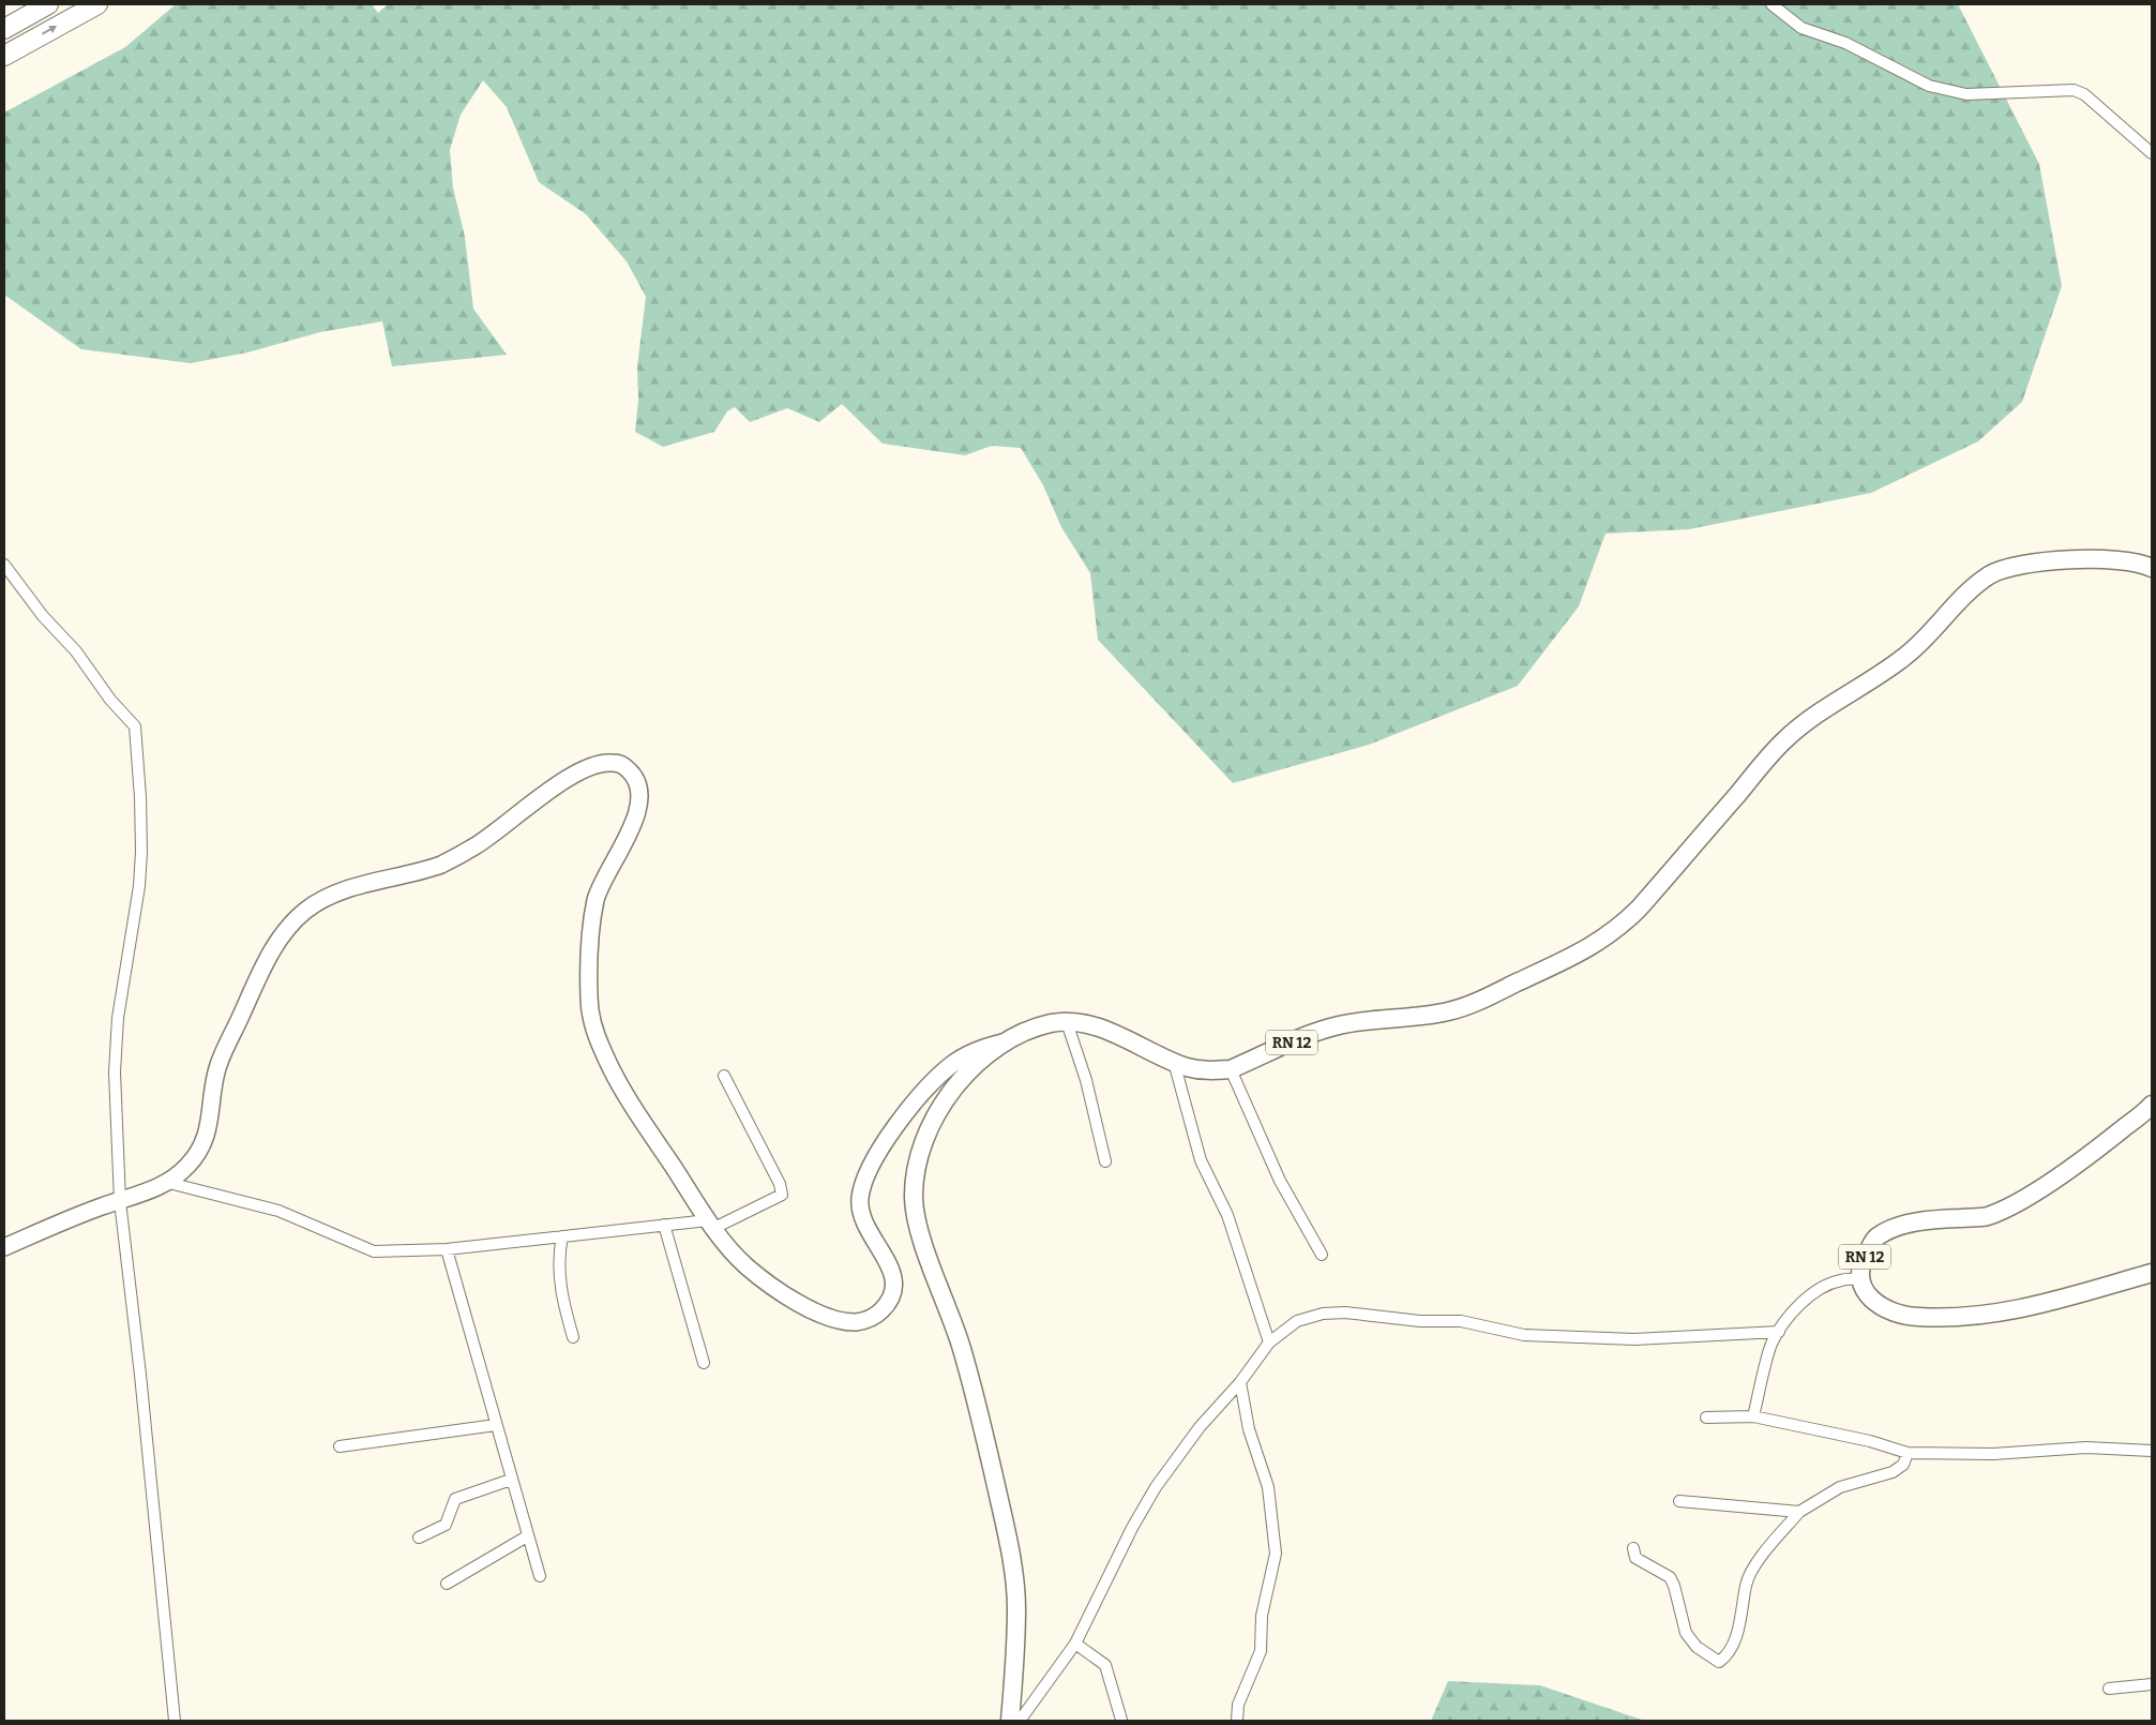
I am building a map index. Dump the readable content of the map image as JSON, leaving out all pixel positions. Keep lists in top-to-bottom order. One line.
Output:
{"streets":{"main road":["RN 12"]}}
